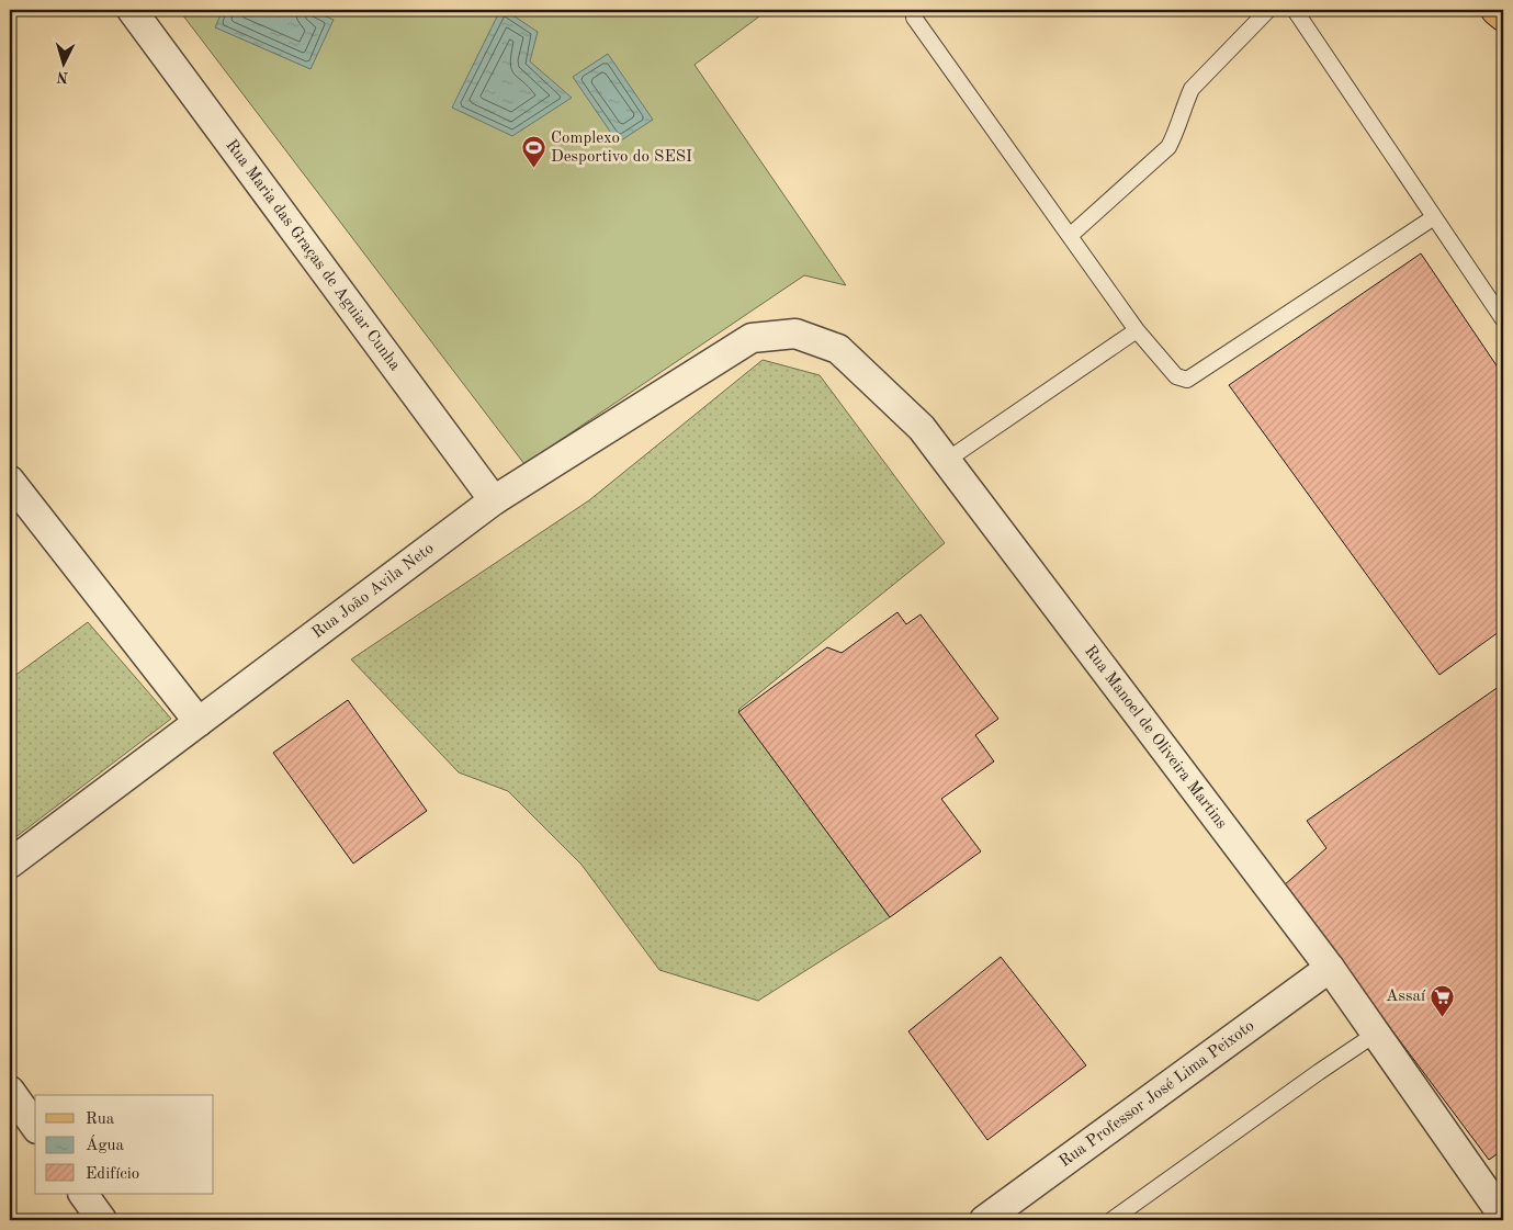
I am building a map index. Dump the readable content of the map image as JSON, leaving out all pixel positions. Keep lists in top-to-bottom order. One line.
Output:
{"streets":{"street":["Rua Maria das Graças de Aguiar Cunha","Rua João Avila Neto","Rua Manoel de Oliveira Martins","Rua Professor José Lima Peixoto"]},"crossings":[["Rua Maria das Graças de Aguiar Cunha","Rua João Avila Neto"],["Rua João Avila Neto","Rua Manoel de Oliveira Martins"],["Rua Manoel de Oliveira Martins","Rua Professor José Lima Peixoto"]],"places":{"sports":["Complexo Desportivo do SESI"],"supermarket":["Assaí"]},"legend":["Rua","Água","Edifício"],"north":"bottom"}
